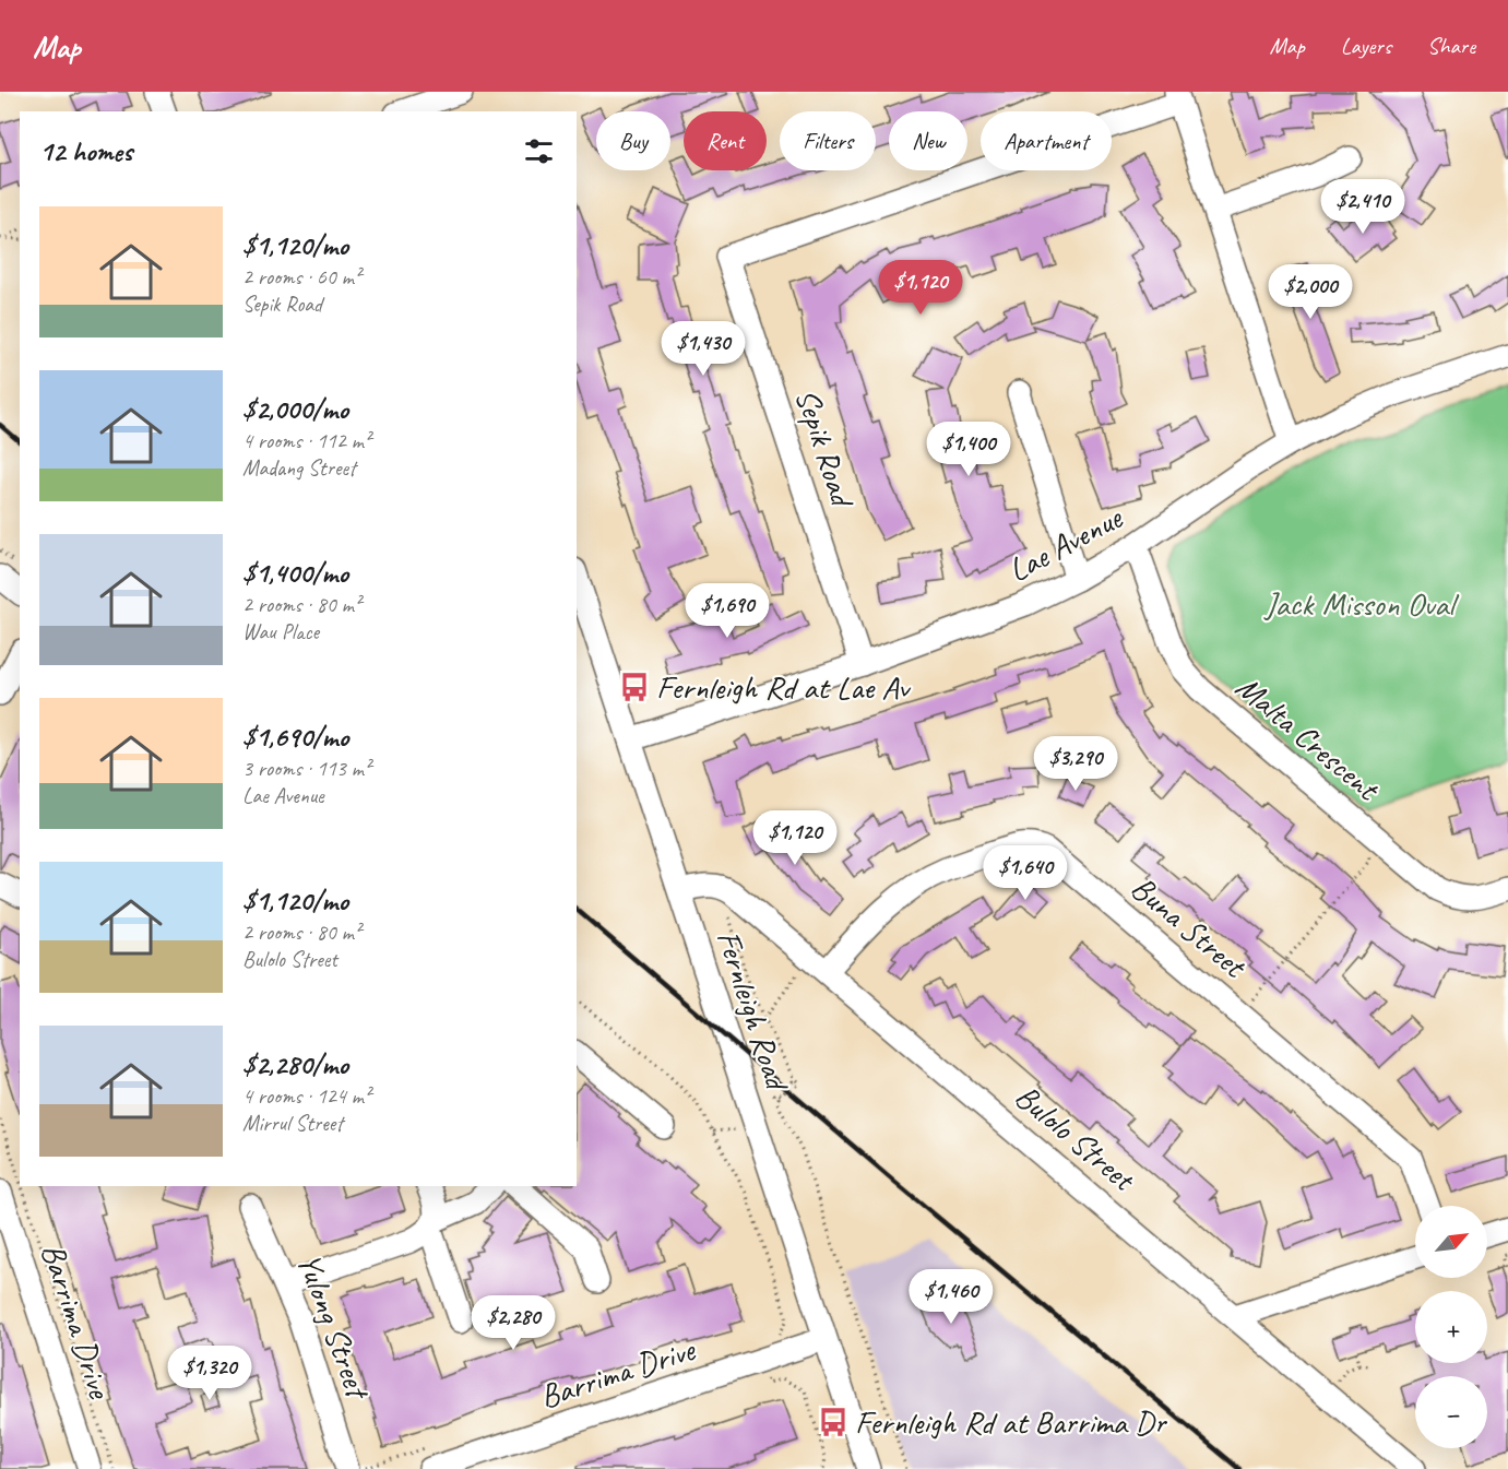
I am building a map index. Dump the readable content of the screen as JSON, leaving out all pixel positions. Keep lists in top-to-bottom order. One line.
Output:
{"streets":{"street":["Sepik Road","Lae Avenue","Malta Crescent","Buna Street","Fernleigh Road","Bulolo Street","Barrima Drive","Yulong Street"]},"crossings":[["Sepik Road","Lae Avenue"],["Lae Avenue","Malta Crescent"],["Lae Avenue","Fernleigh Road"],["Buna Street","Bulolo Street"],["Fernleigh Road","Barrima Drive"]],"parks":["Jack Misson Oval"],"places":{"bus stop":["Fernleigh Rd at Lae Av","Fernleigh Rd at Barrima Dr"]},"north":"top right","page":{"header":"Map","nav":["Map","Layers","Share"],"chip":["Buy","Rent","Filters","New","Apartment"],"heading":"12 homes","price":["$2,410","$1,120","$2,000","$1,430","$1,400","$1,690","$3,290","$1,120","$1,640","$1,460","$2,280","$1,320"],"list":[{"name":"$1,120/mo","note":"2 rooms · 60 m² · Sepik Road"},{"name":"$2,000/mo","note":"4 rooms · 112 m² · Madang Street"},{"name":"$1,400/mo","note":"2 rooms · 80 m² · Wau Place"},{"name":"$1,690/mo","note":"3 rooms · 113 m² · Lae Avenue"},{"name":"$1,120/mo","note":"2 rooms · 80 m² · Bulolo Street"},{"name":"$2,280/mo","note":"4 rooms · 124 m² · Mirrul Street"}],"map_buttons":["+","−"]}}
